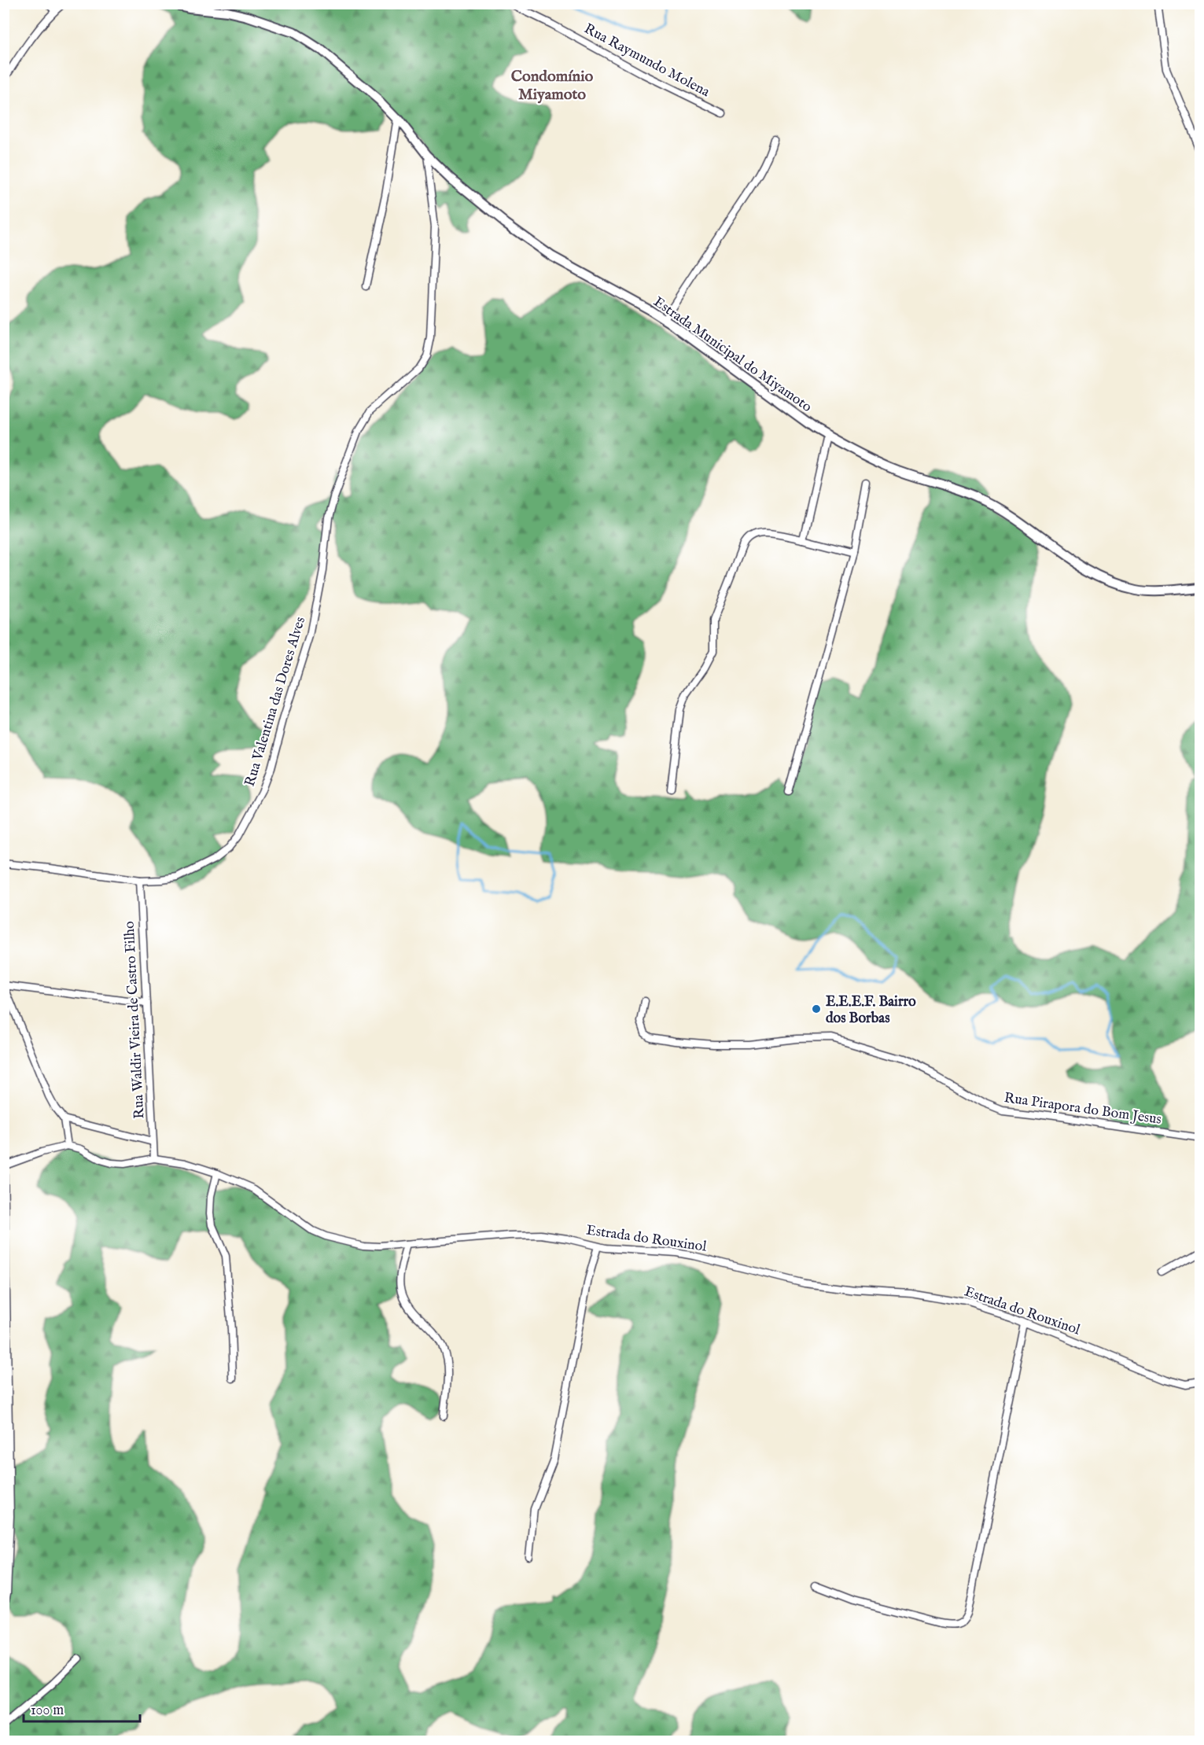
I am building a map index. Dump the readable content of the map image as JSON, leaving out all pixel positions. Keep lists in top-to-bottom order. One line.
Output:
{"streets":{"street":["Rua Raymundo Molena","Estrada Municipal do Miyamoto","Rua Valentina das Dores Alves","Rua Waldir Vieira de Castro Filho","Rua Pirapora do Bom Jesus","Estrada do Rouxinol"]},"crossings":[["Estrada Municipal do Miyamoto","Rua Valentina das Dores Alves"],["Rua Valentina das Dores Alves","Rua Waldir Vieira de Castro Filho"],["Rua Waldir Vieira de Castro Filho","Estrada do Rouxinol"]],"districts":["Condomínio Miyamoto"],"places":["E.E.E.F. Bairro dos Borbas"],"scale_bar":"100 m"}
